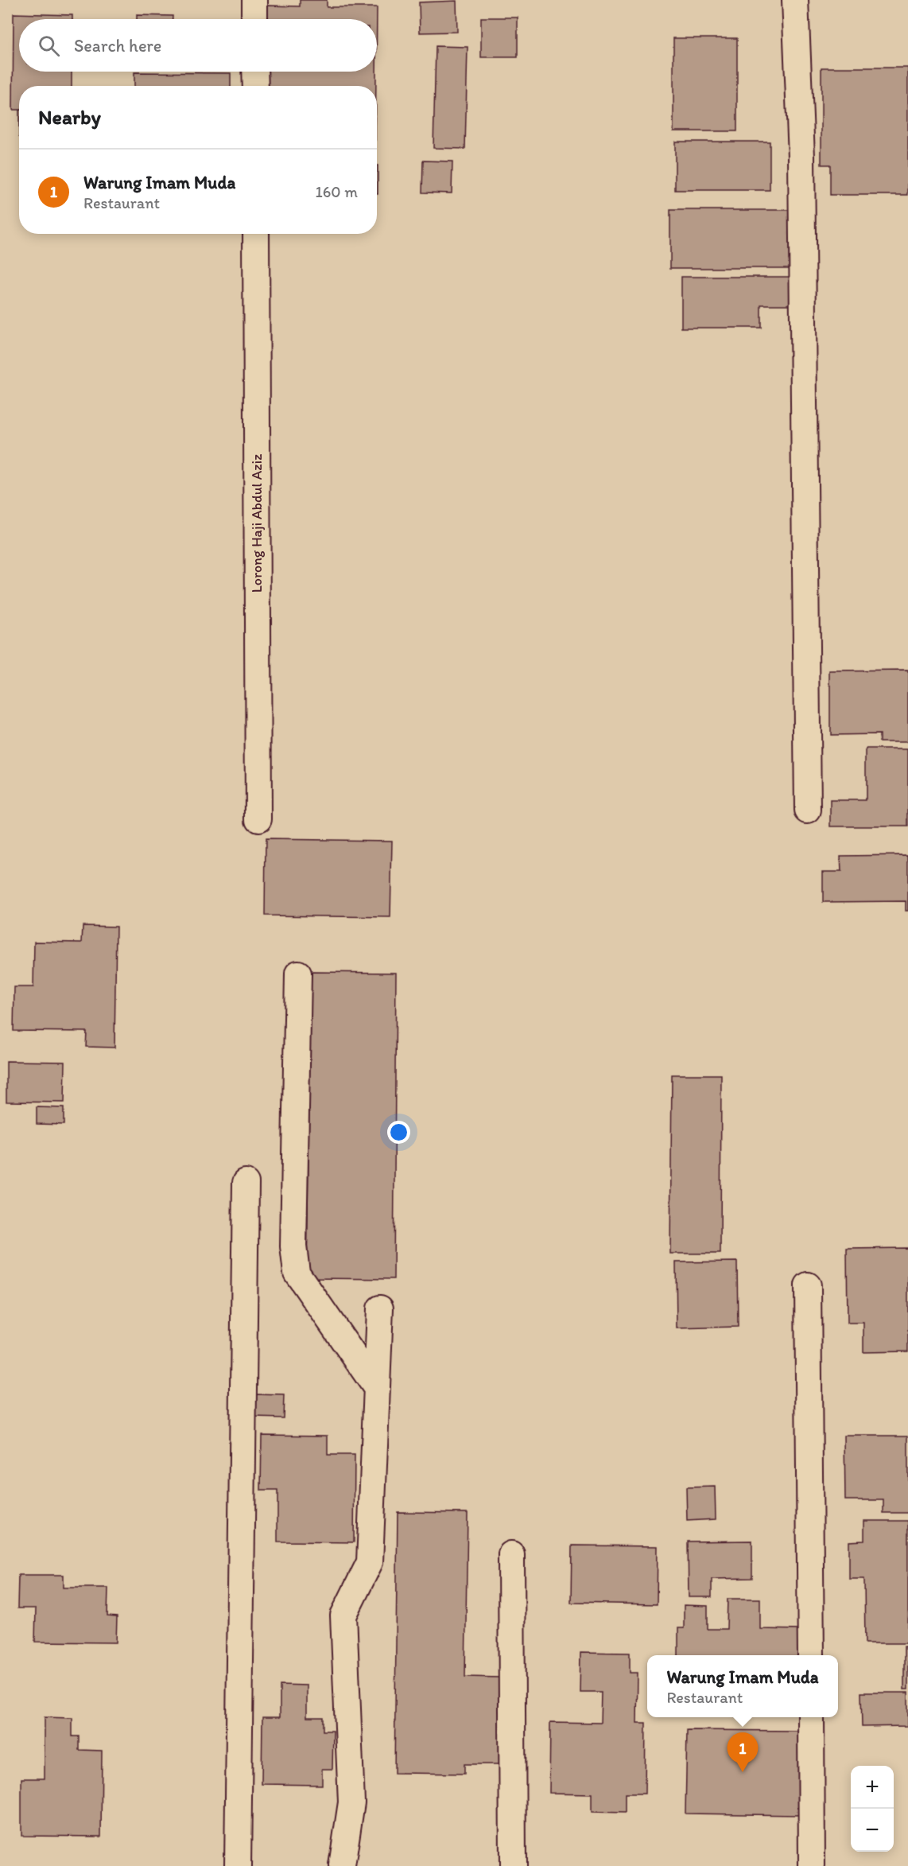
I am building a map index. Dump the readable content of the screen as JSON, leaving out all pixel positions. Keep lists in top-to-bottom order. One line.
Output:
{"streets":{"street":["Lorong Haji Abdul Aziz"]},"page":{"search":"Search here","heading":"Nearby","list":[{"mark":"1","name":"Warung Imam Muda","note":"Restaurant","value":"160 m"}],"popup":["Warung Imam Muda","Restaurant"],"pins":"1","map_buttons":["+","−"]}}
